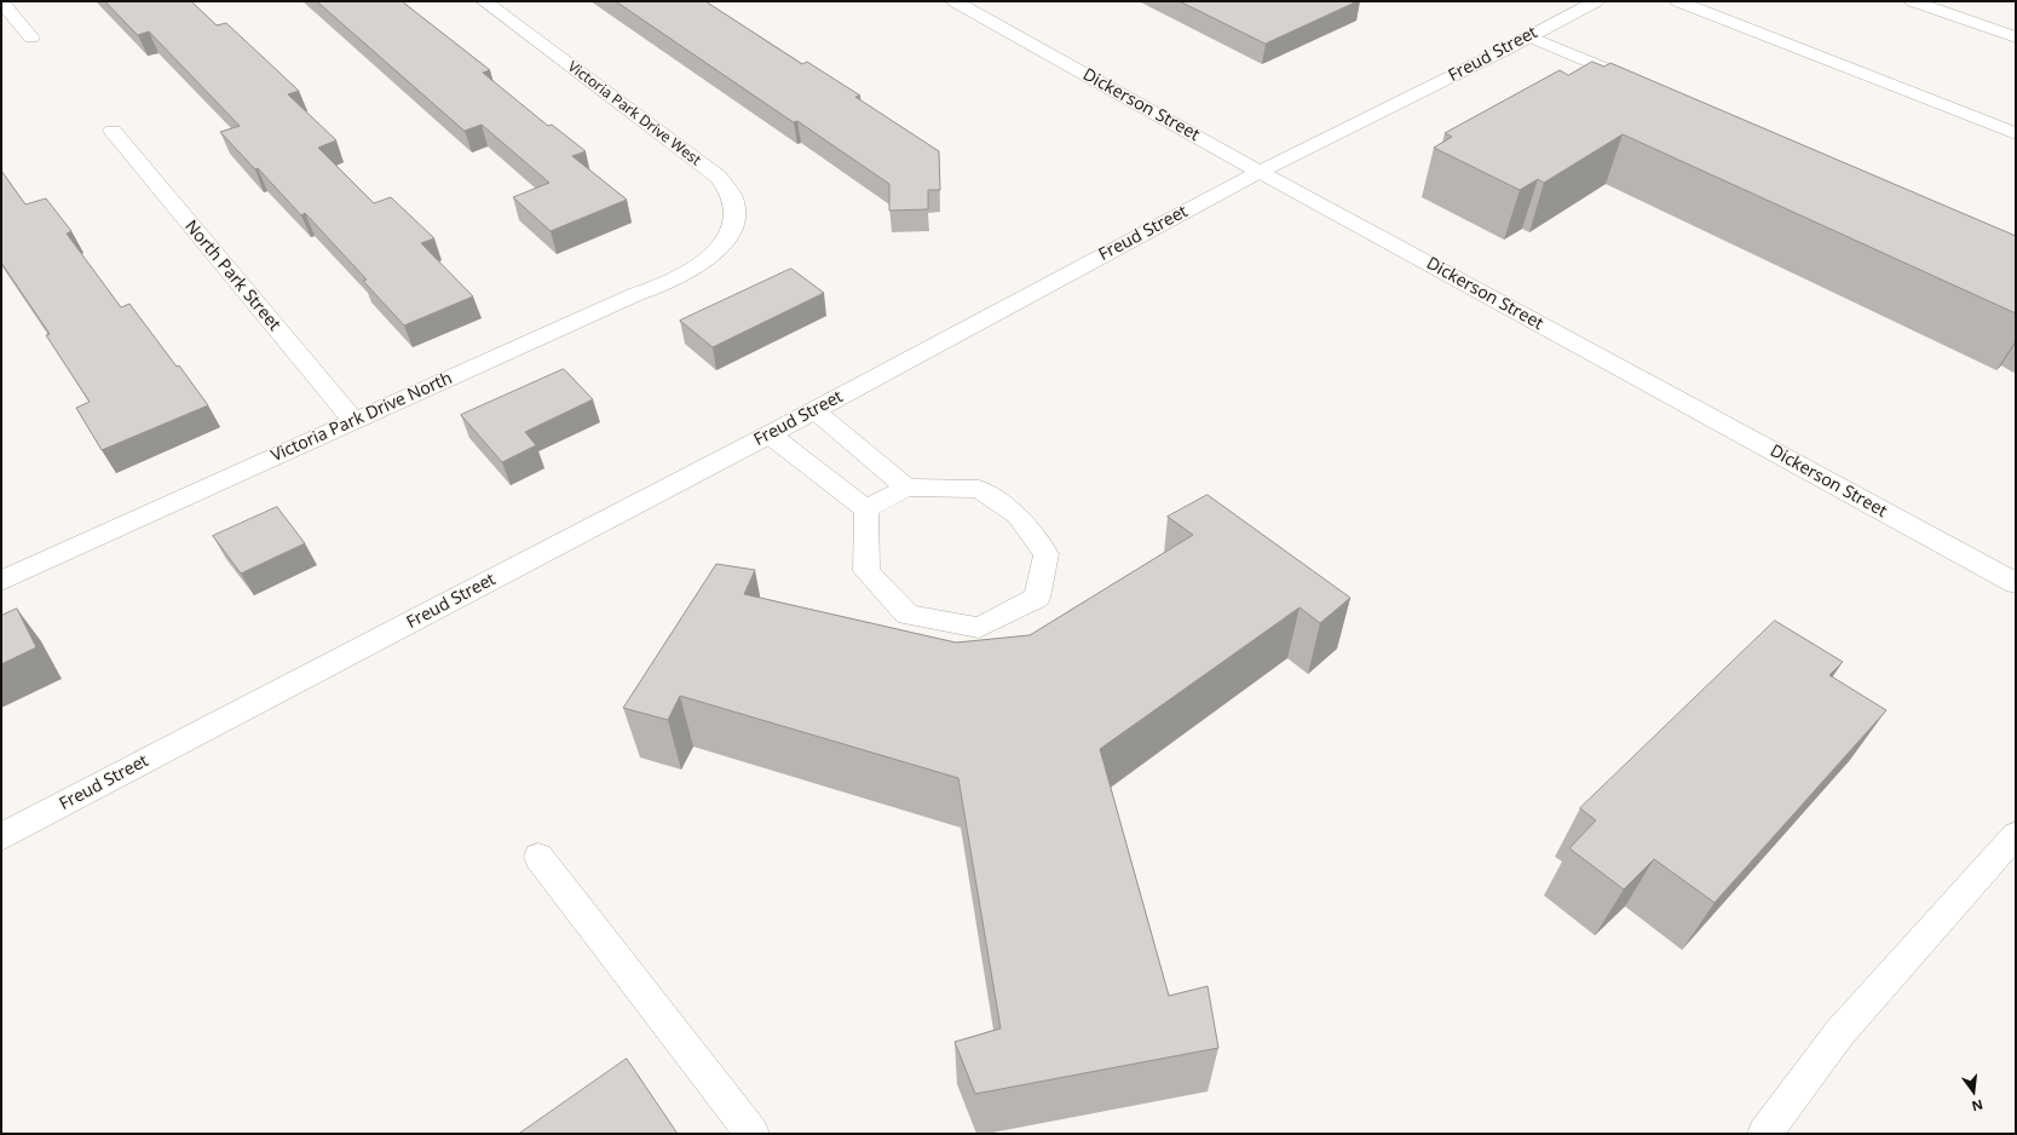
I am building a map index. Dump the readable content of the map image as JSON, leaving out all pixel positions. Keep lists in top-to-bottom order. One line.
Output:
{"streets":{"street":["Freud Street","Dickerson Street","Victoria Park Drive West","North Park Street","Victoria Park Drive North"]},"crossings":[["Freud Street","Dickerson Street"],["Victoria Park Drive West","Victoria Park Drive North"],["North Park Street","Victoria Park Drive North"]],"north":"bottom"}
